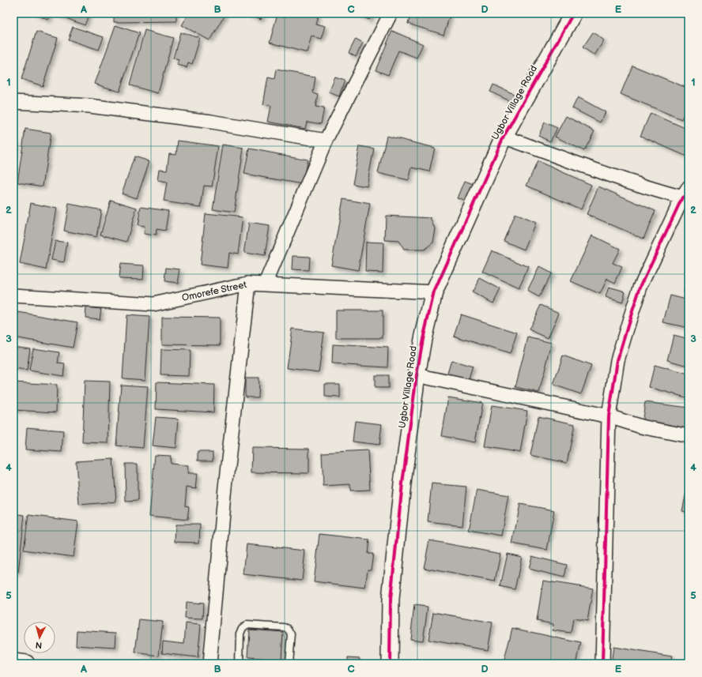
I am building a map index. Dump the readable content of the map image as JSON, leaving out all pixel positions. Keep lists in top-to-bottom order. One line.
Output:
{"streets":{"street":["Ugbor Village Road","Omorefe Street"]},"crossings":[["Ugbor Village Road","Omorefe Street"]],"north":"bottom","grid":{"columns":["A","B","C","D","E"],"rows":["1","2","3","4","5"]}}
